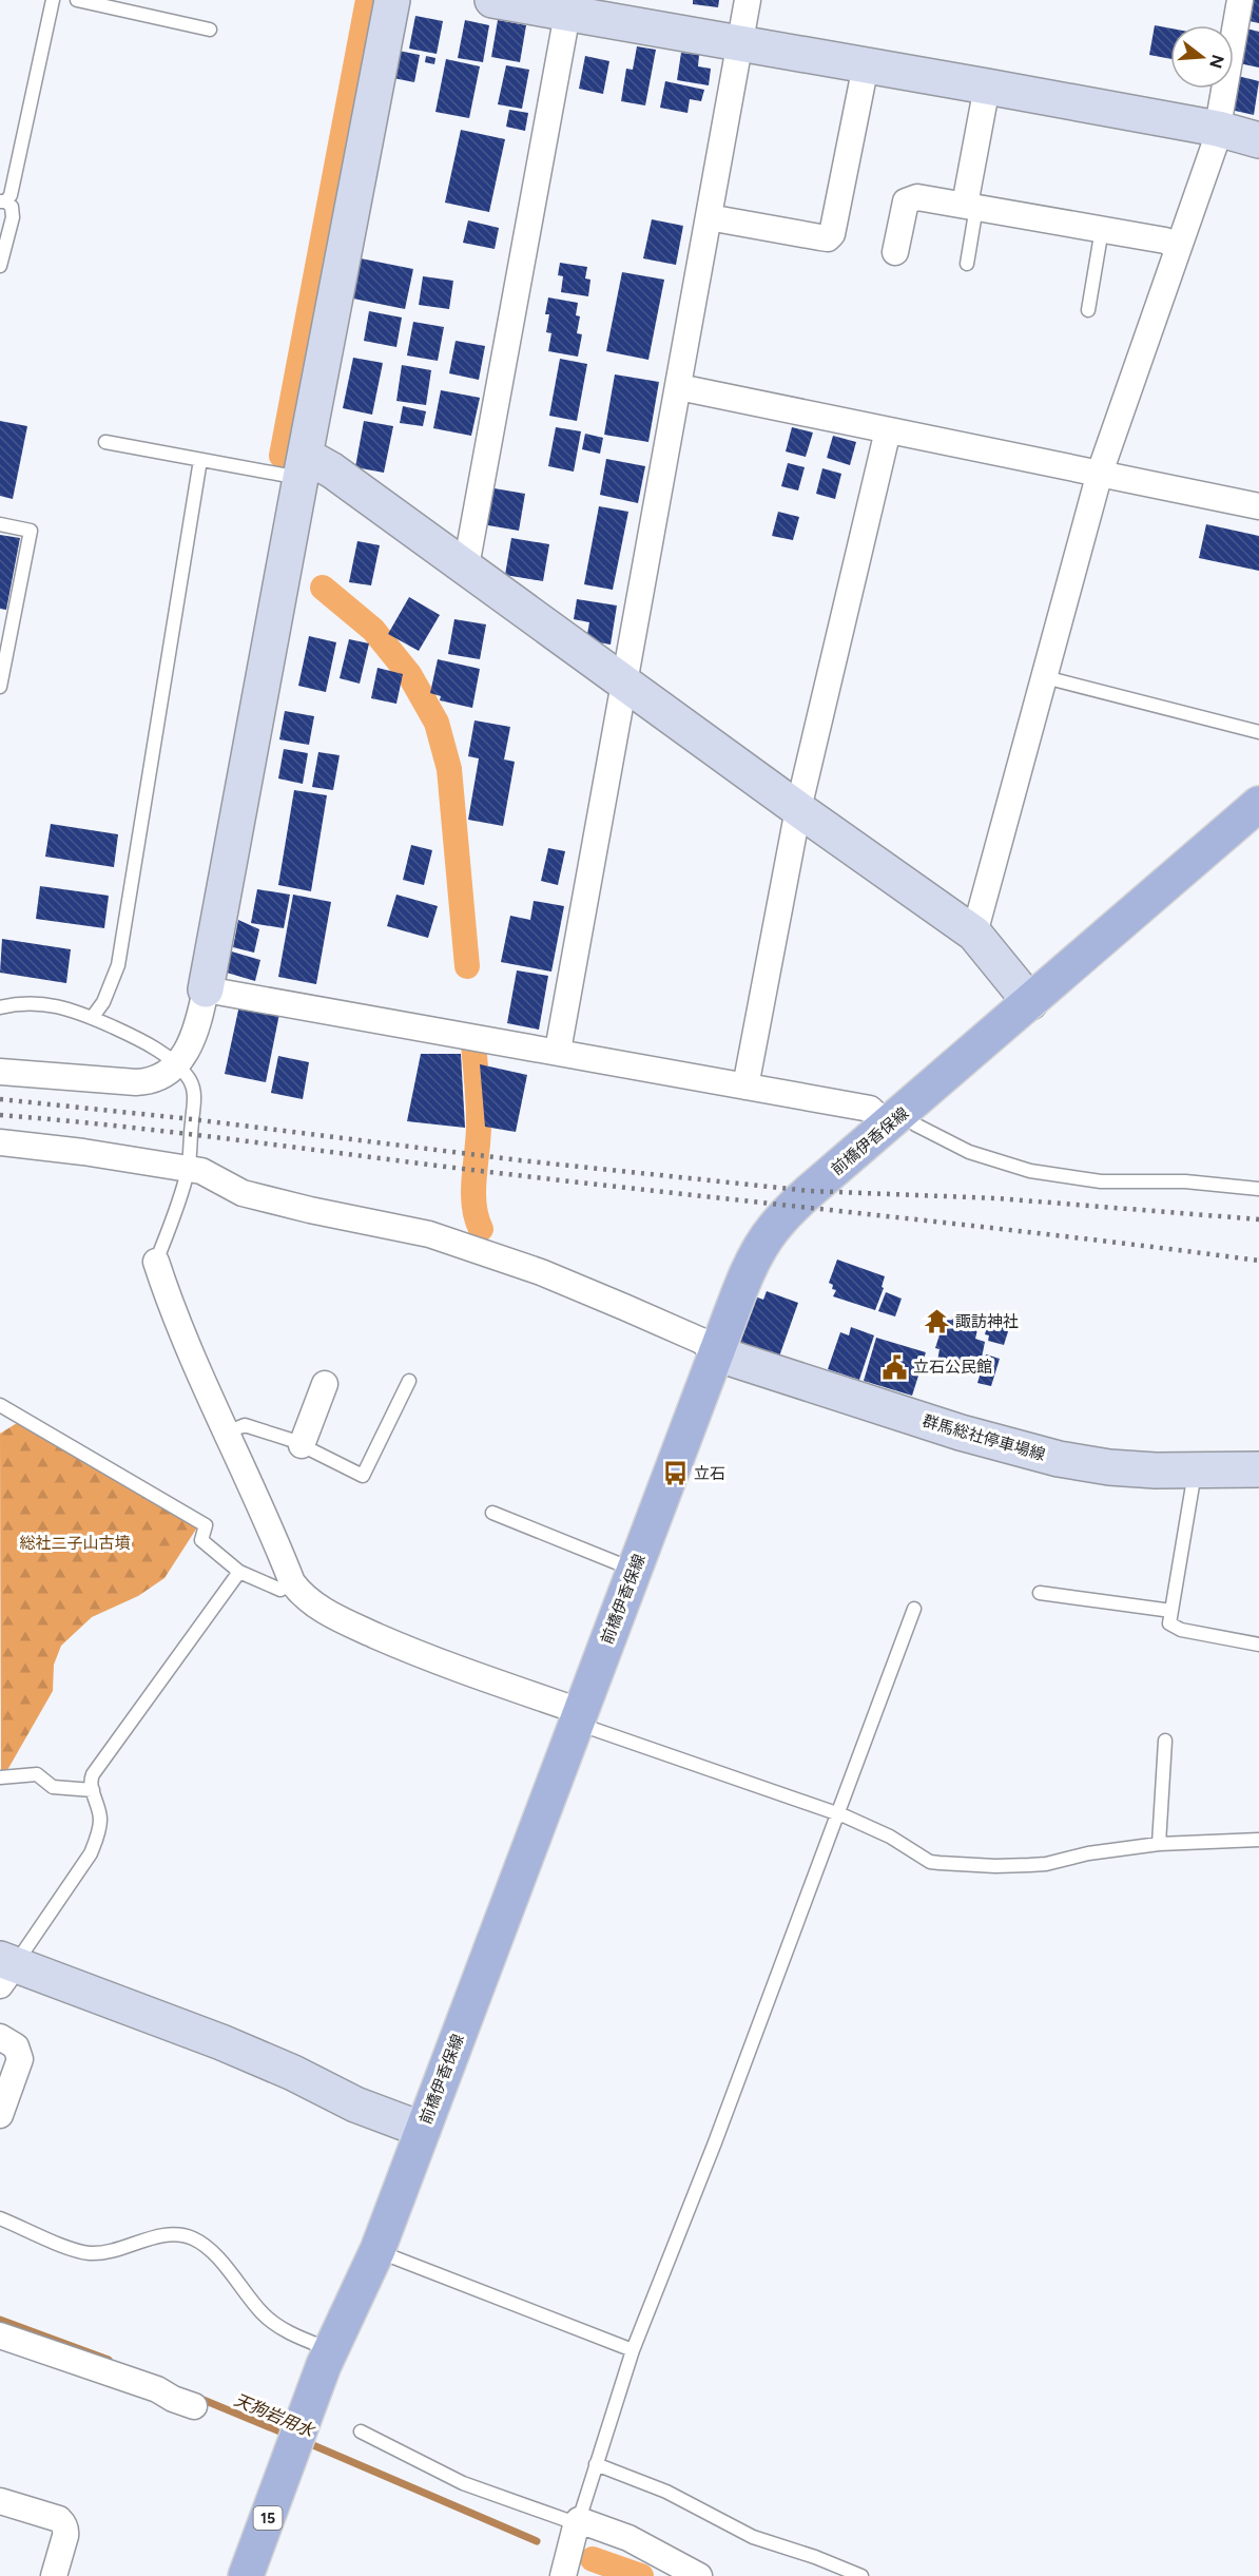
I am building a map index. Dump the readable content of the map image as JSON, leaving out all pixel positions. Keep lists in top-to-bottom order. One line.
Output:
{"streets":{"main road":["前橋伊香保線","15"],"street":["群馬総社停車場線"]},"crossings":[["前橋伊香保線","群馬総社停車場線"]],"water":["天狗岩用水"],"parks":["総社二子山古墳"],"places":{"temple":["諏訪神社"],"public building":["立石公民館"],"bus stop":["立石"]},"north":"right"}
